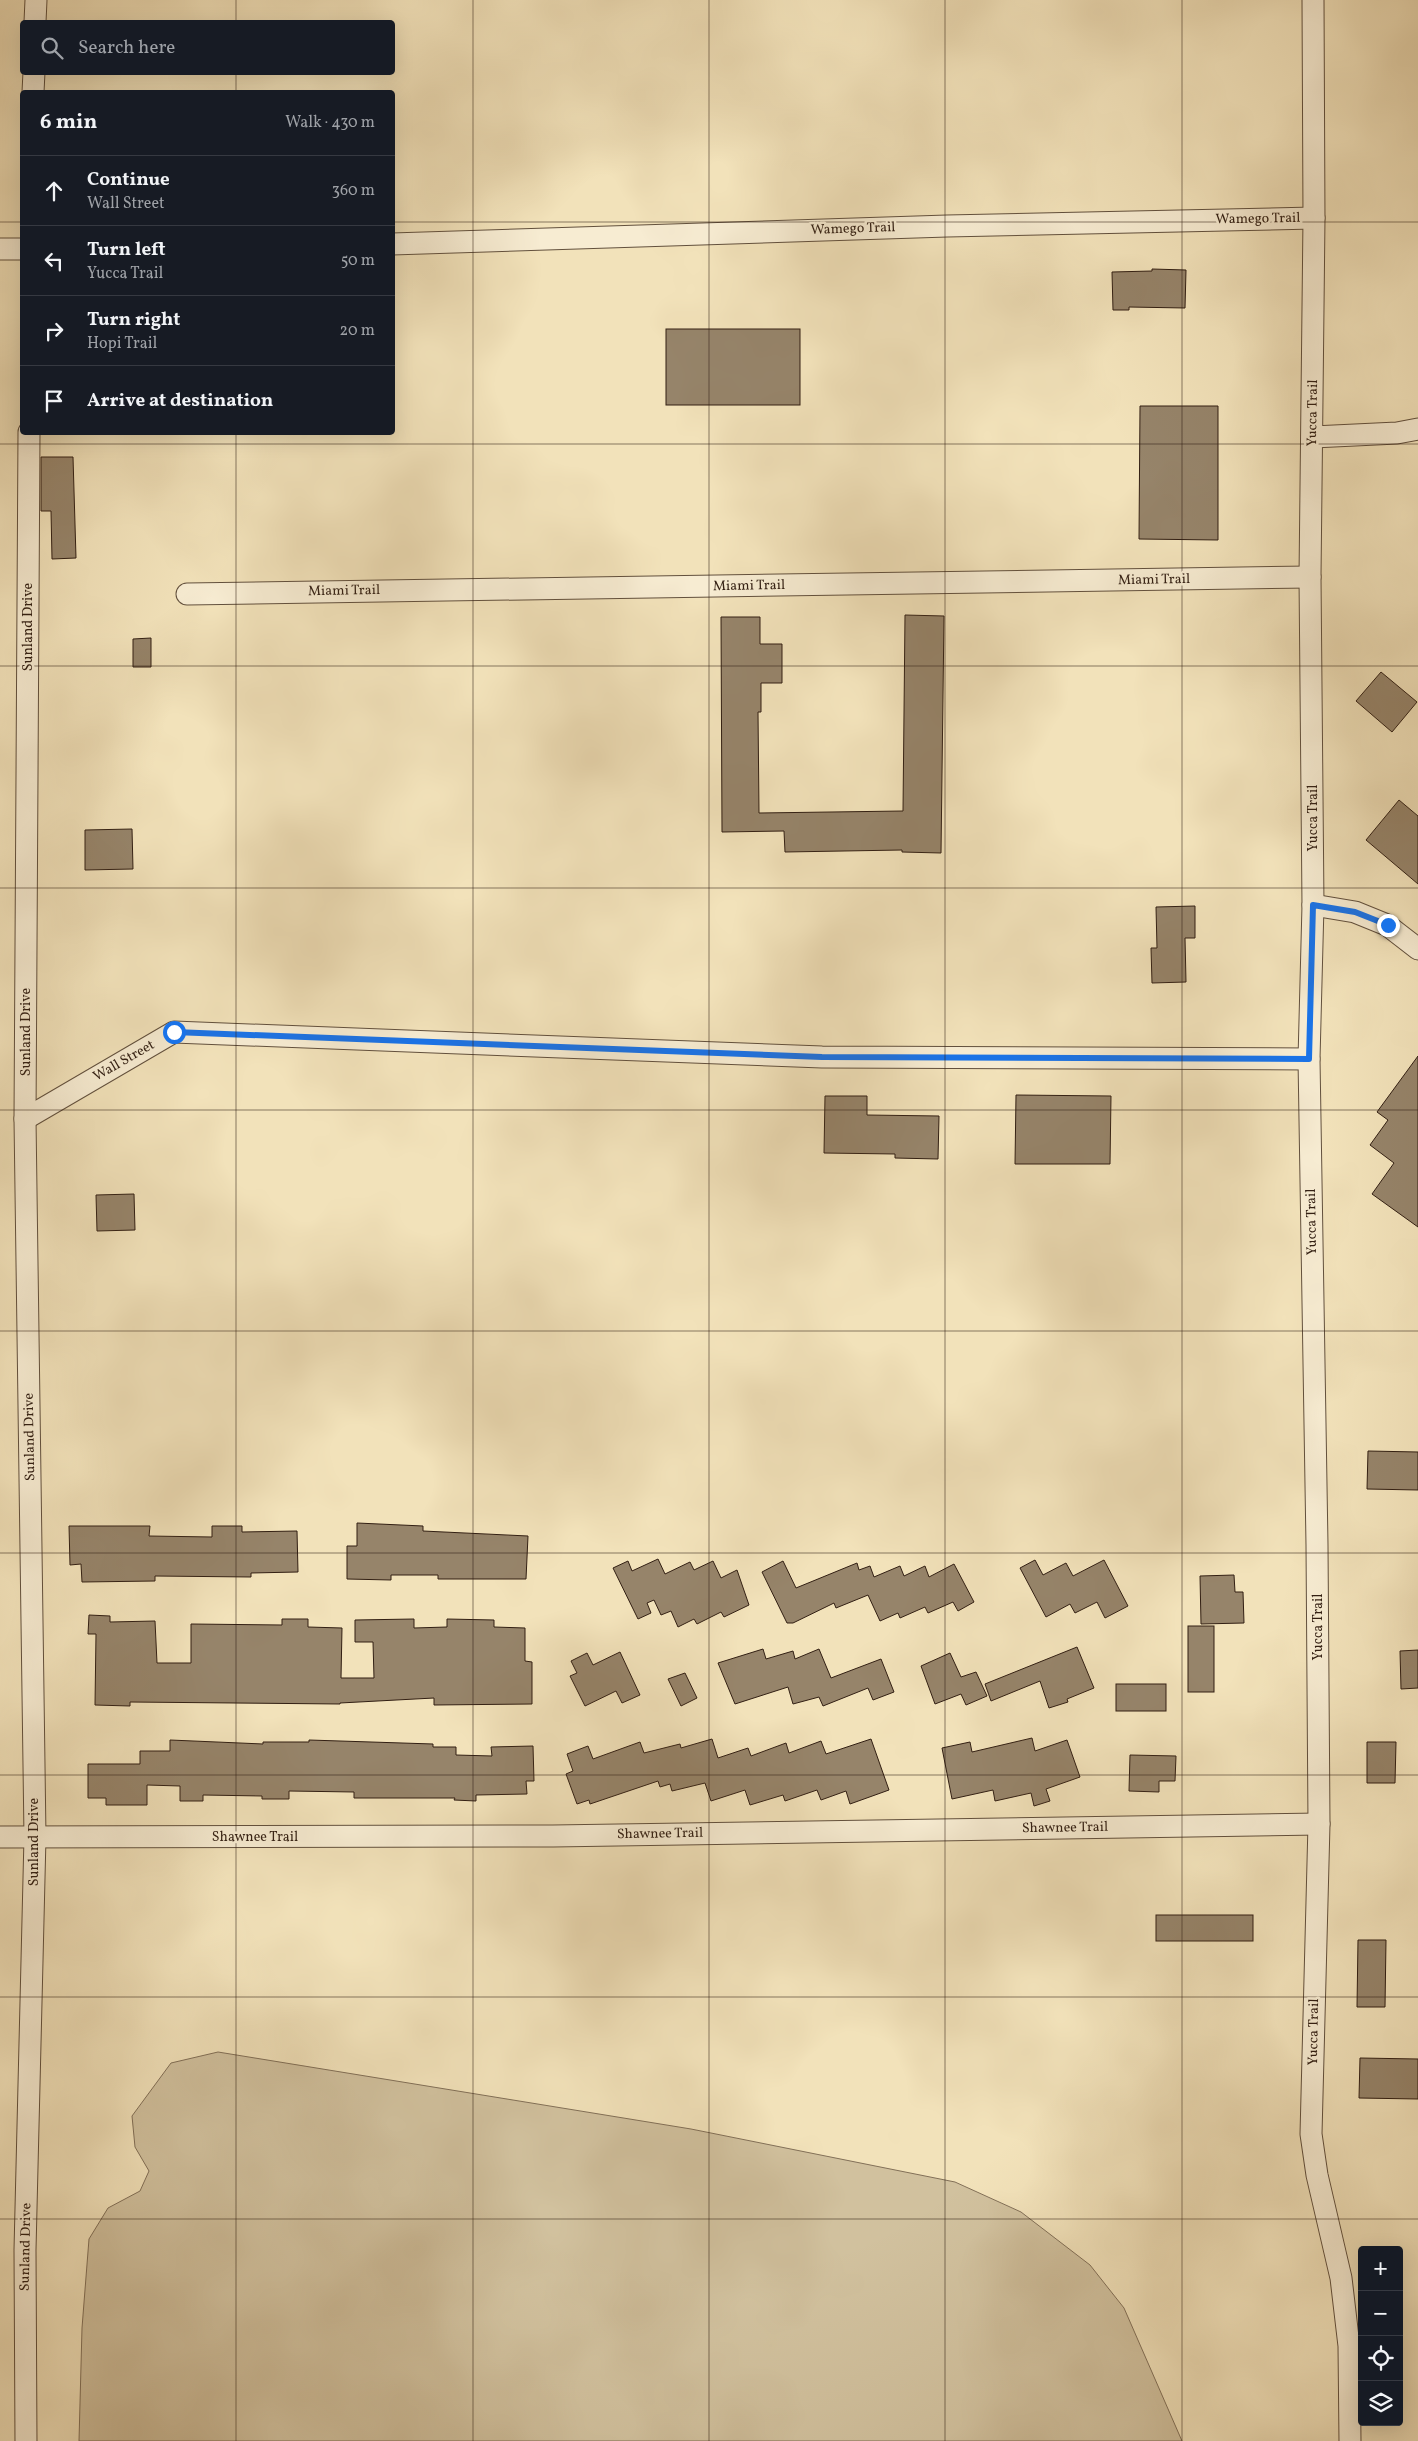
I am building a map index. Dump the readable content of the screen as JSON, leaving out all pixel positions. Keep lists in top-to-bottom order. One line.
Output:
{"streets":{"street":["Wamego Trail","Yucca Trail","Miami Trail","Sunland Drive","Wall Street","Shawnee Trail"]},"crossings":[["Wamego Trail","Yucca Trail"],["Yucca Trail","Miami Trail"],["Yucca Trail","Wall Street"],["Yucca Trail","Shawnee Trail"],["Sunland Drive","Wall Street"],["Sunland Drive","Shawnee Trail"]],"page":{"search":"Search here","heading":["6 min","Walk · 430 m"],"list":[["Continue","Wall Street","360 m"],["Turn left","Yucca Trail","50 m"],["Turn right","Hopi Trail","20 m"],"Arrive at destination"],"map_buttons":["+","−"]}}
